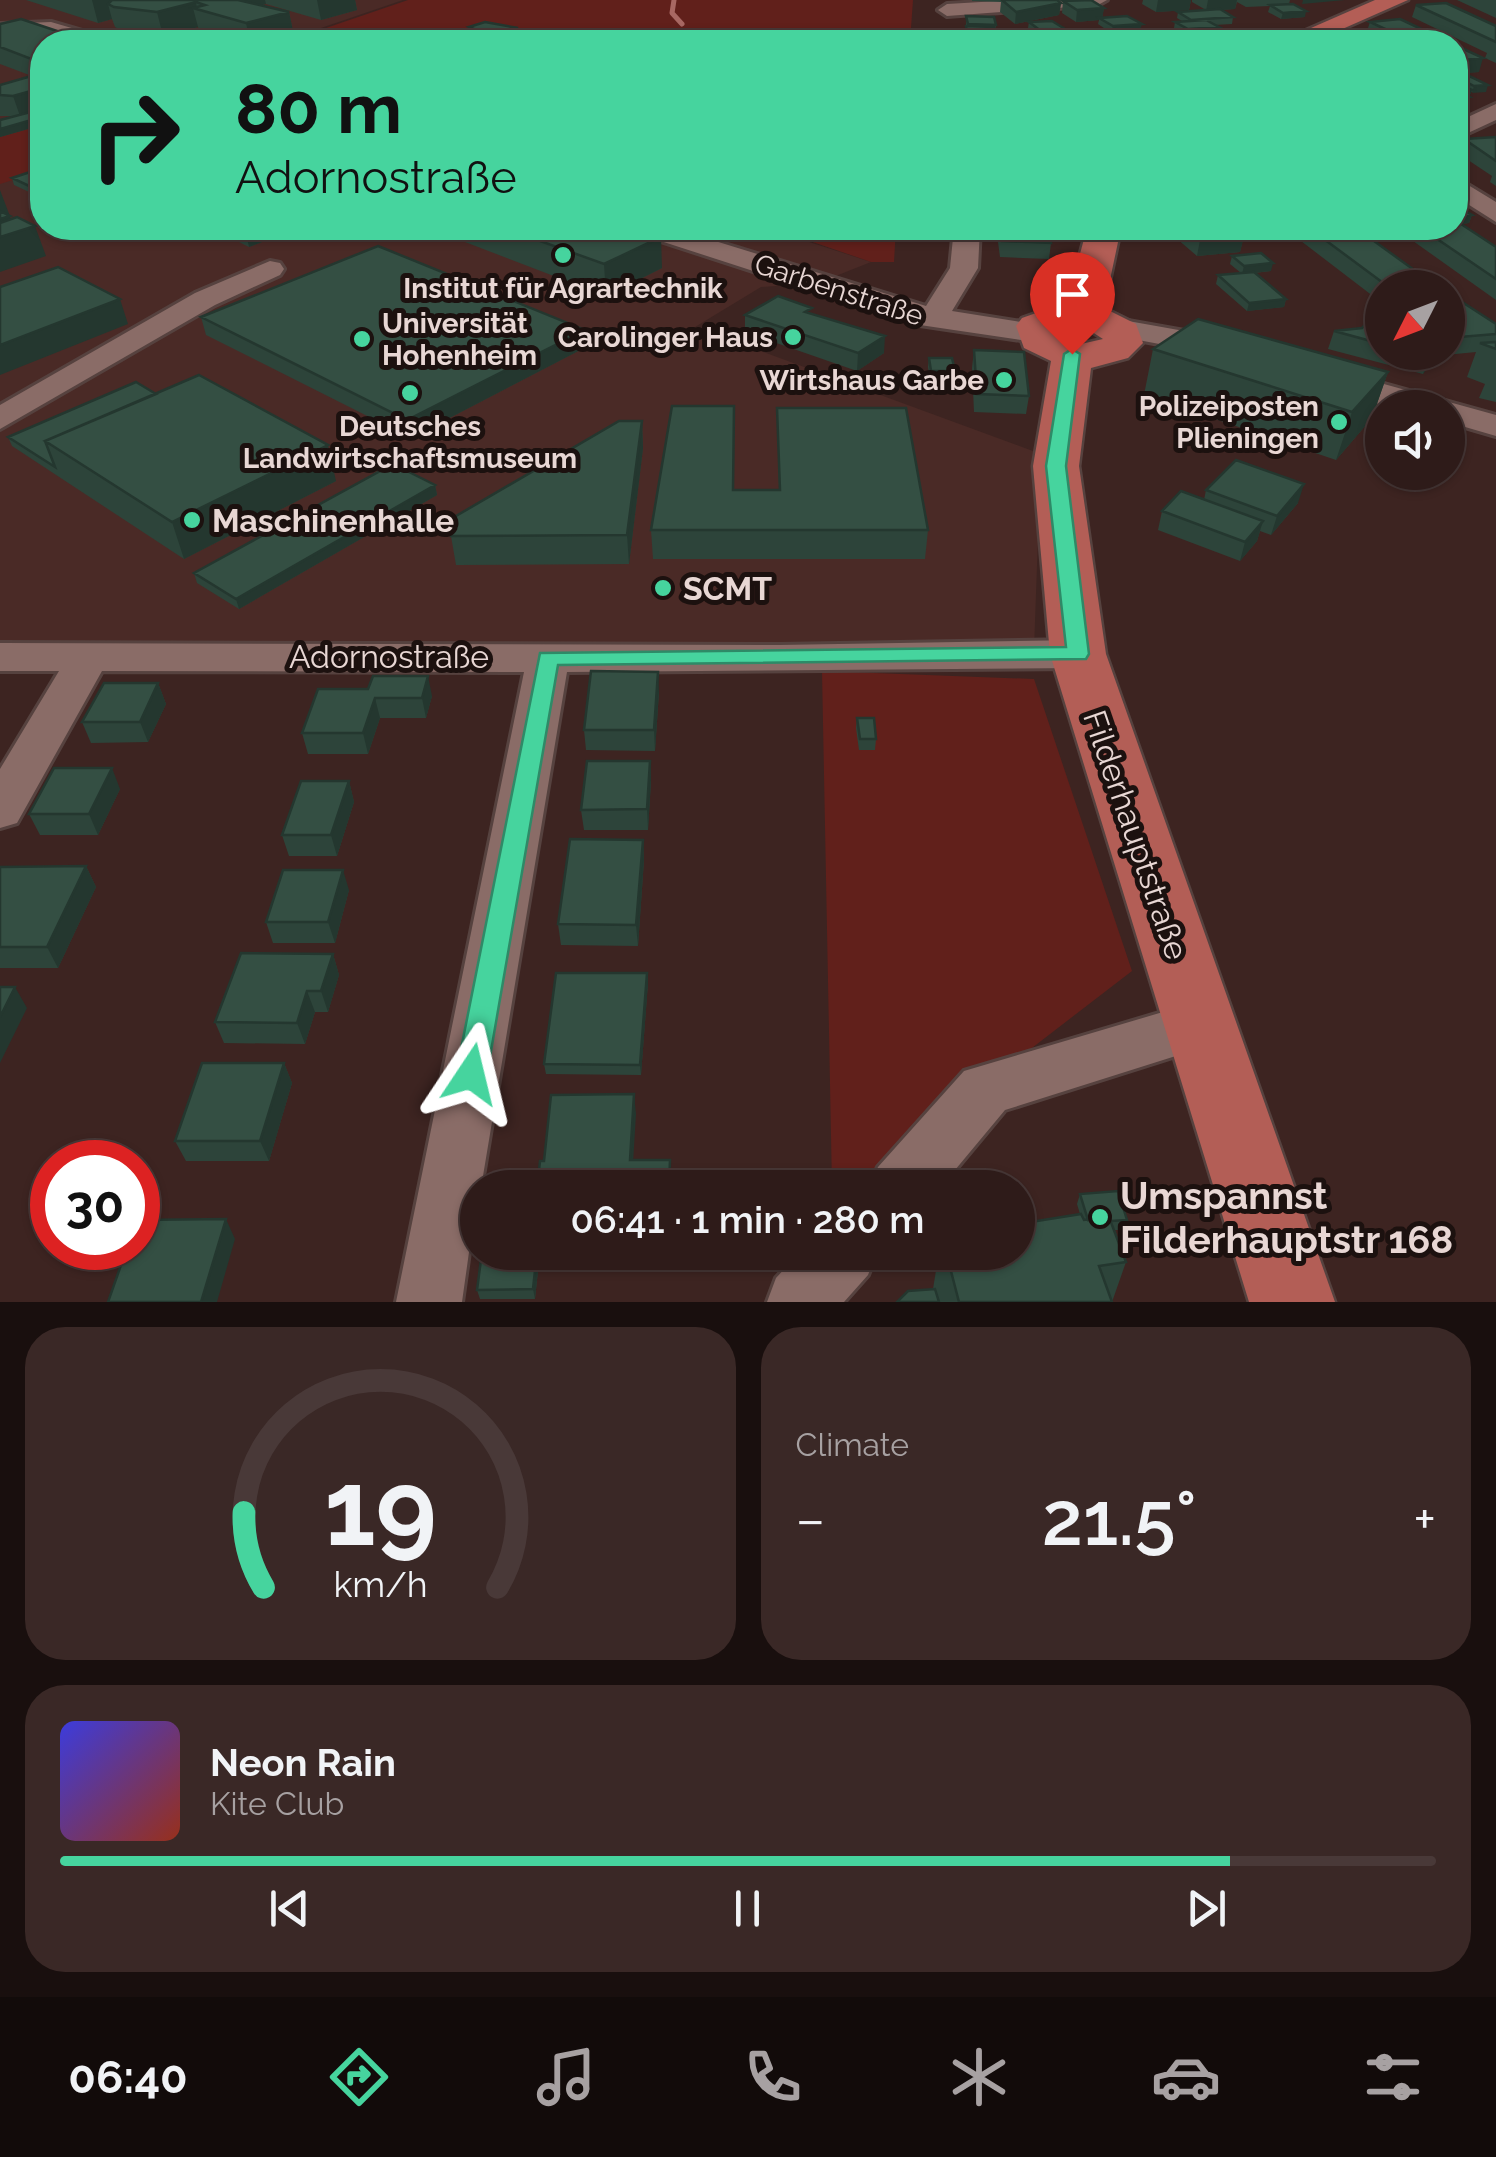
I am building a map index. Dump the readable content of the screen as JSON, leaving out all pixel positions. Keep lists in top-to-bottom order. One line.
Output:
{"streets":{"main road":["Filderhauptstraße"],"street":["Garbenstraße","Adornostraße"]},"crossings":[["Adornostraße","Filderhauptstraße"]],"places":["Institut für Agrartechnik","Carolinger Haus","Universität Hohenheim","Wirtshaus Garbe","Deutsches Landwirtschaftsmuseum","Polizeiposten Plieningen","Maschinenhalle","SCMT","Umspannst Filderhauptstr 168"],"north":"bottom left","page":{"turn":["80 m","Adornostraße"],"limit":"30","trip":"06:41 · 1 min · 280 m","tile":"Climate","heat":["−","21.5°","+"],"song":["Neon Rain","Kite Club"],"tabs":"06:40","gauge":["19","km/h"]}}
